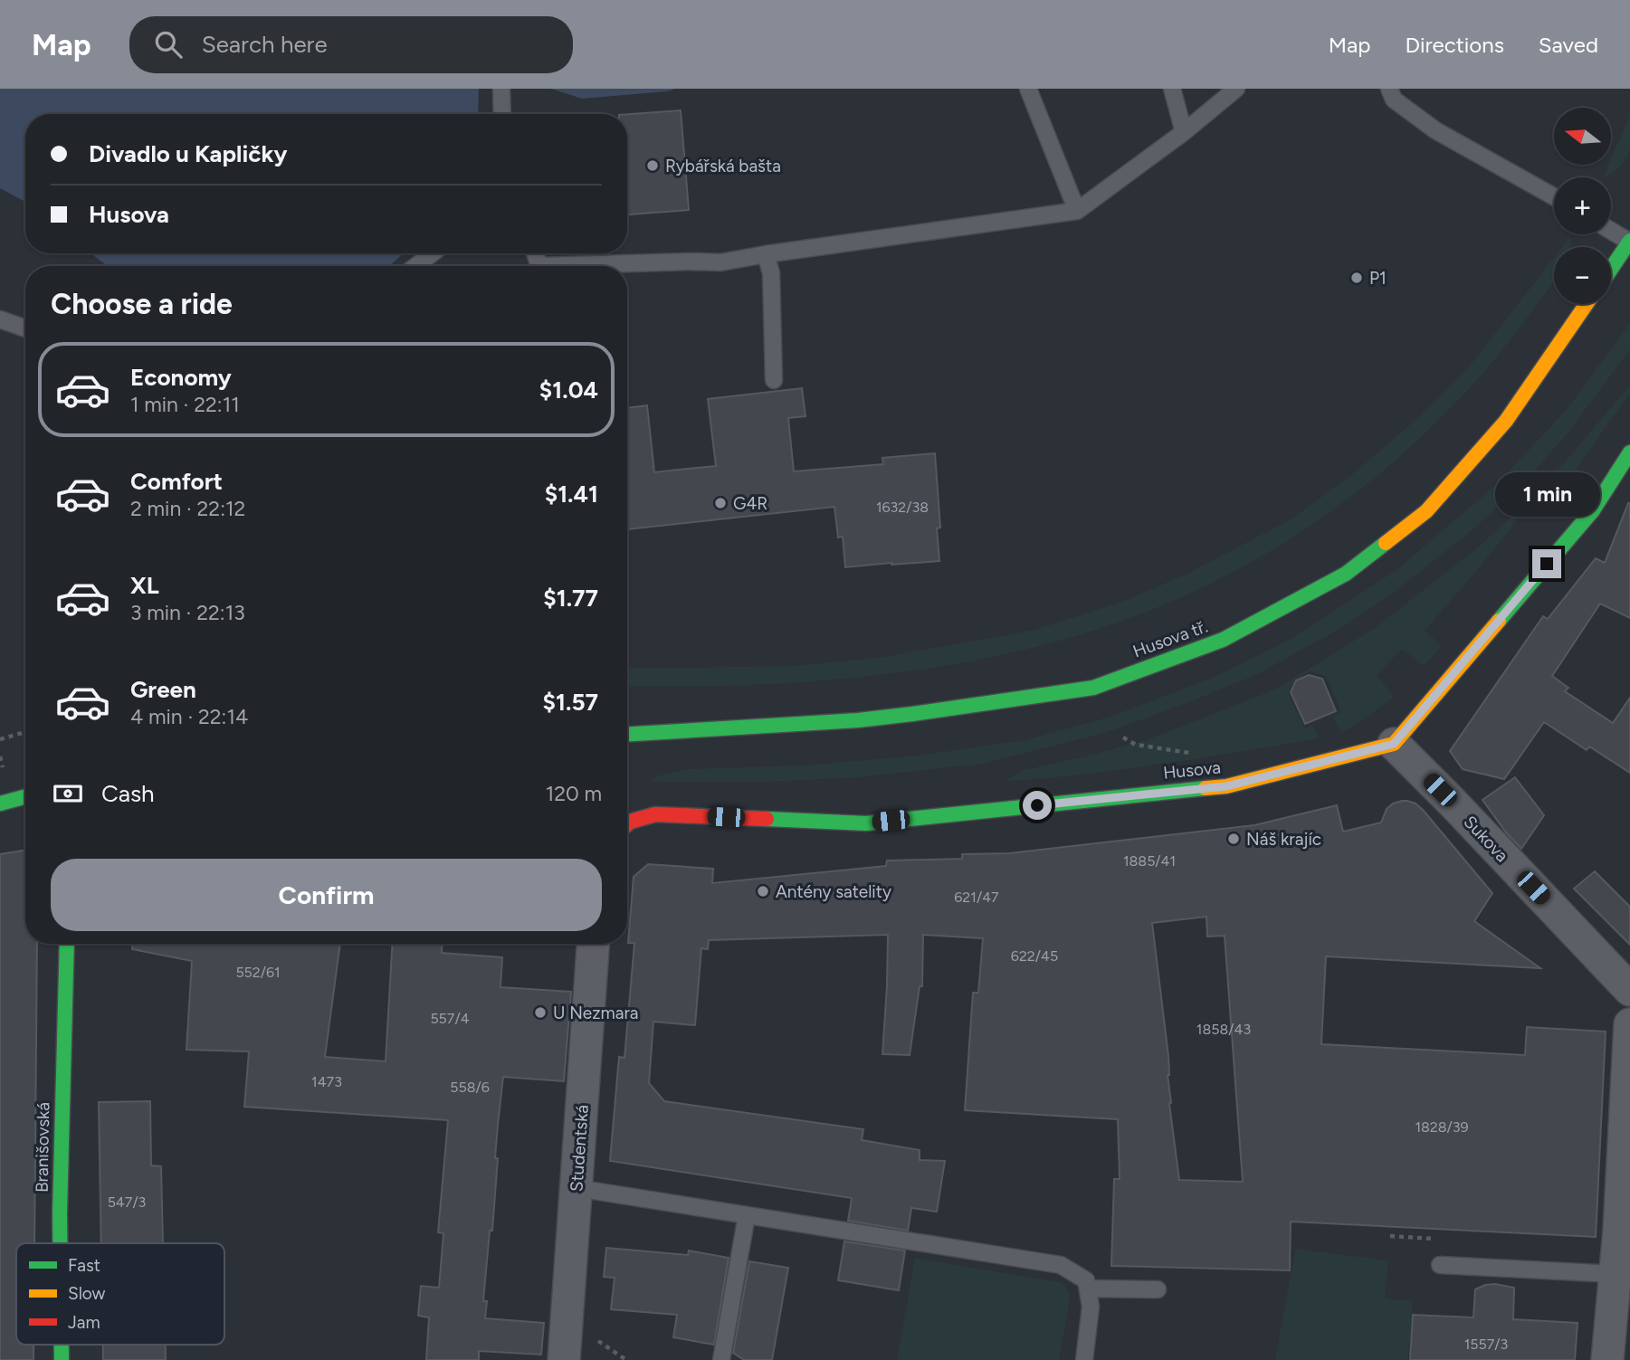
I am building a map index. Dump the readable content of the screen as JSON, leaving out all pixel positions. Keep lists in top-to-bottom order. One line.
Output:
{"streets":{"street":["Husova tř.","Husova","Sukova","Branišovská","Studentská"]},"crossings":[["Husova","Sukova"]],"places":["Rybářská bašta","P1","G4R","Náš krajíc","Antény satelity","U Nezmara"],"house_numbers":["1632/38","1885/41","621/47","622/45","552/61","557/4","1858/43","1473","558/6","1828/39","547/3","1557/3"],"legend":["Fast","Slow","Jam"],"north":"left","page":{"header":"Map","search":"Search here","nav":["Map","Directions","Saved"],"map_buttons":["+","−"],"banner":["Divadlo u Kapličky","Husova"],"heading":"Choose a ride","list":[{"name":"Economy","note":"1 min · 22:11","value":"$1.04"},{"name":"Comfort","note":"2 min · 22:12","value":"$1.41"},{"name":"XL","note":"3 min · 22:13","value":"$1.77"},{"name":"Green","note":"4 min · 22:14","value":"$1.57"}],"bubble":"1 min","pay":["Cash","120 m"],"buttons":"Confirm"}}
